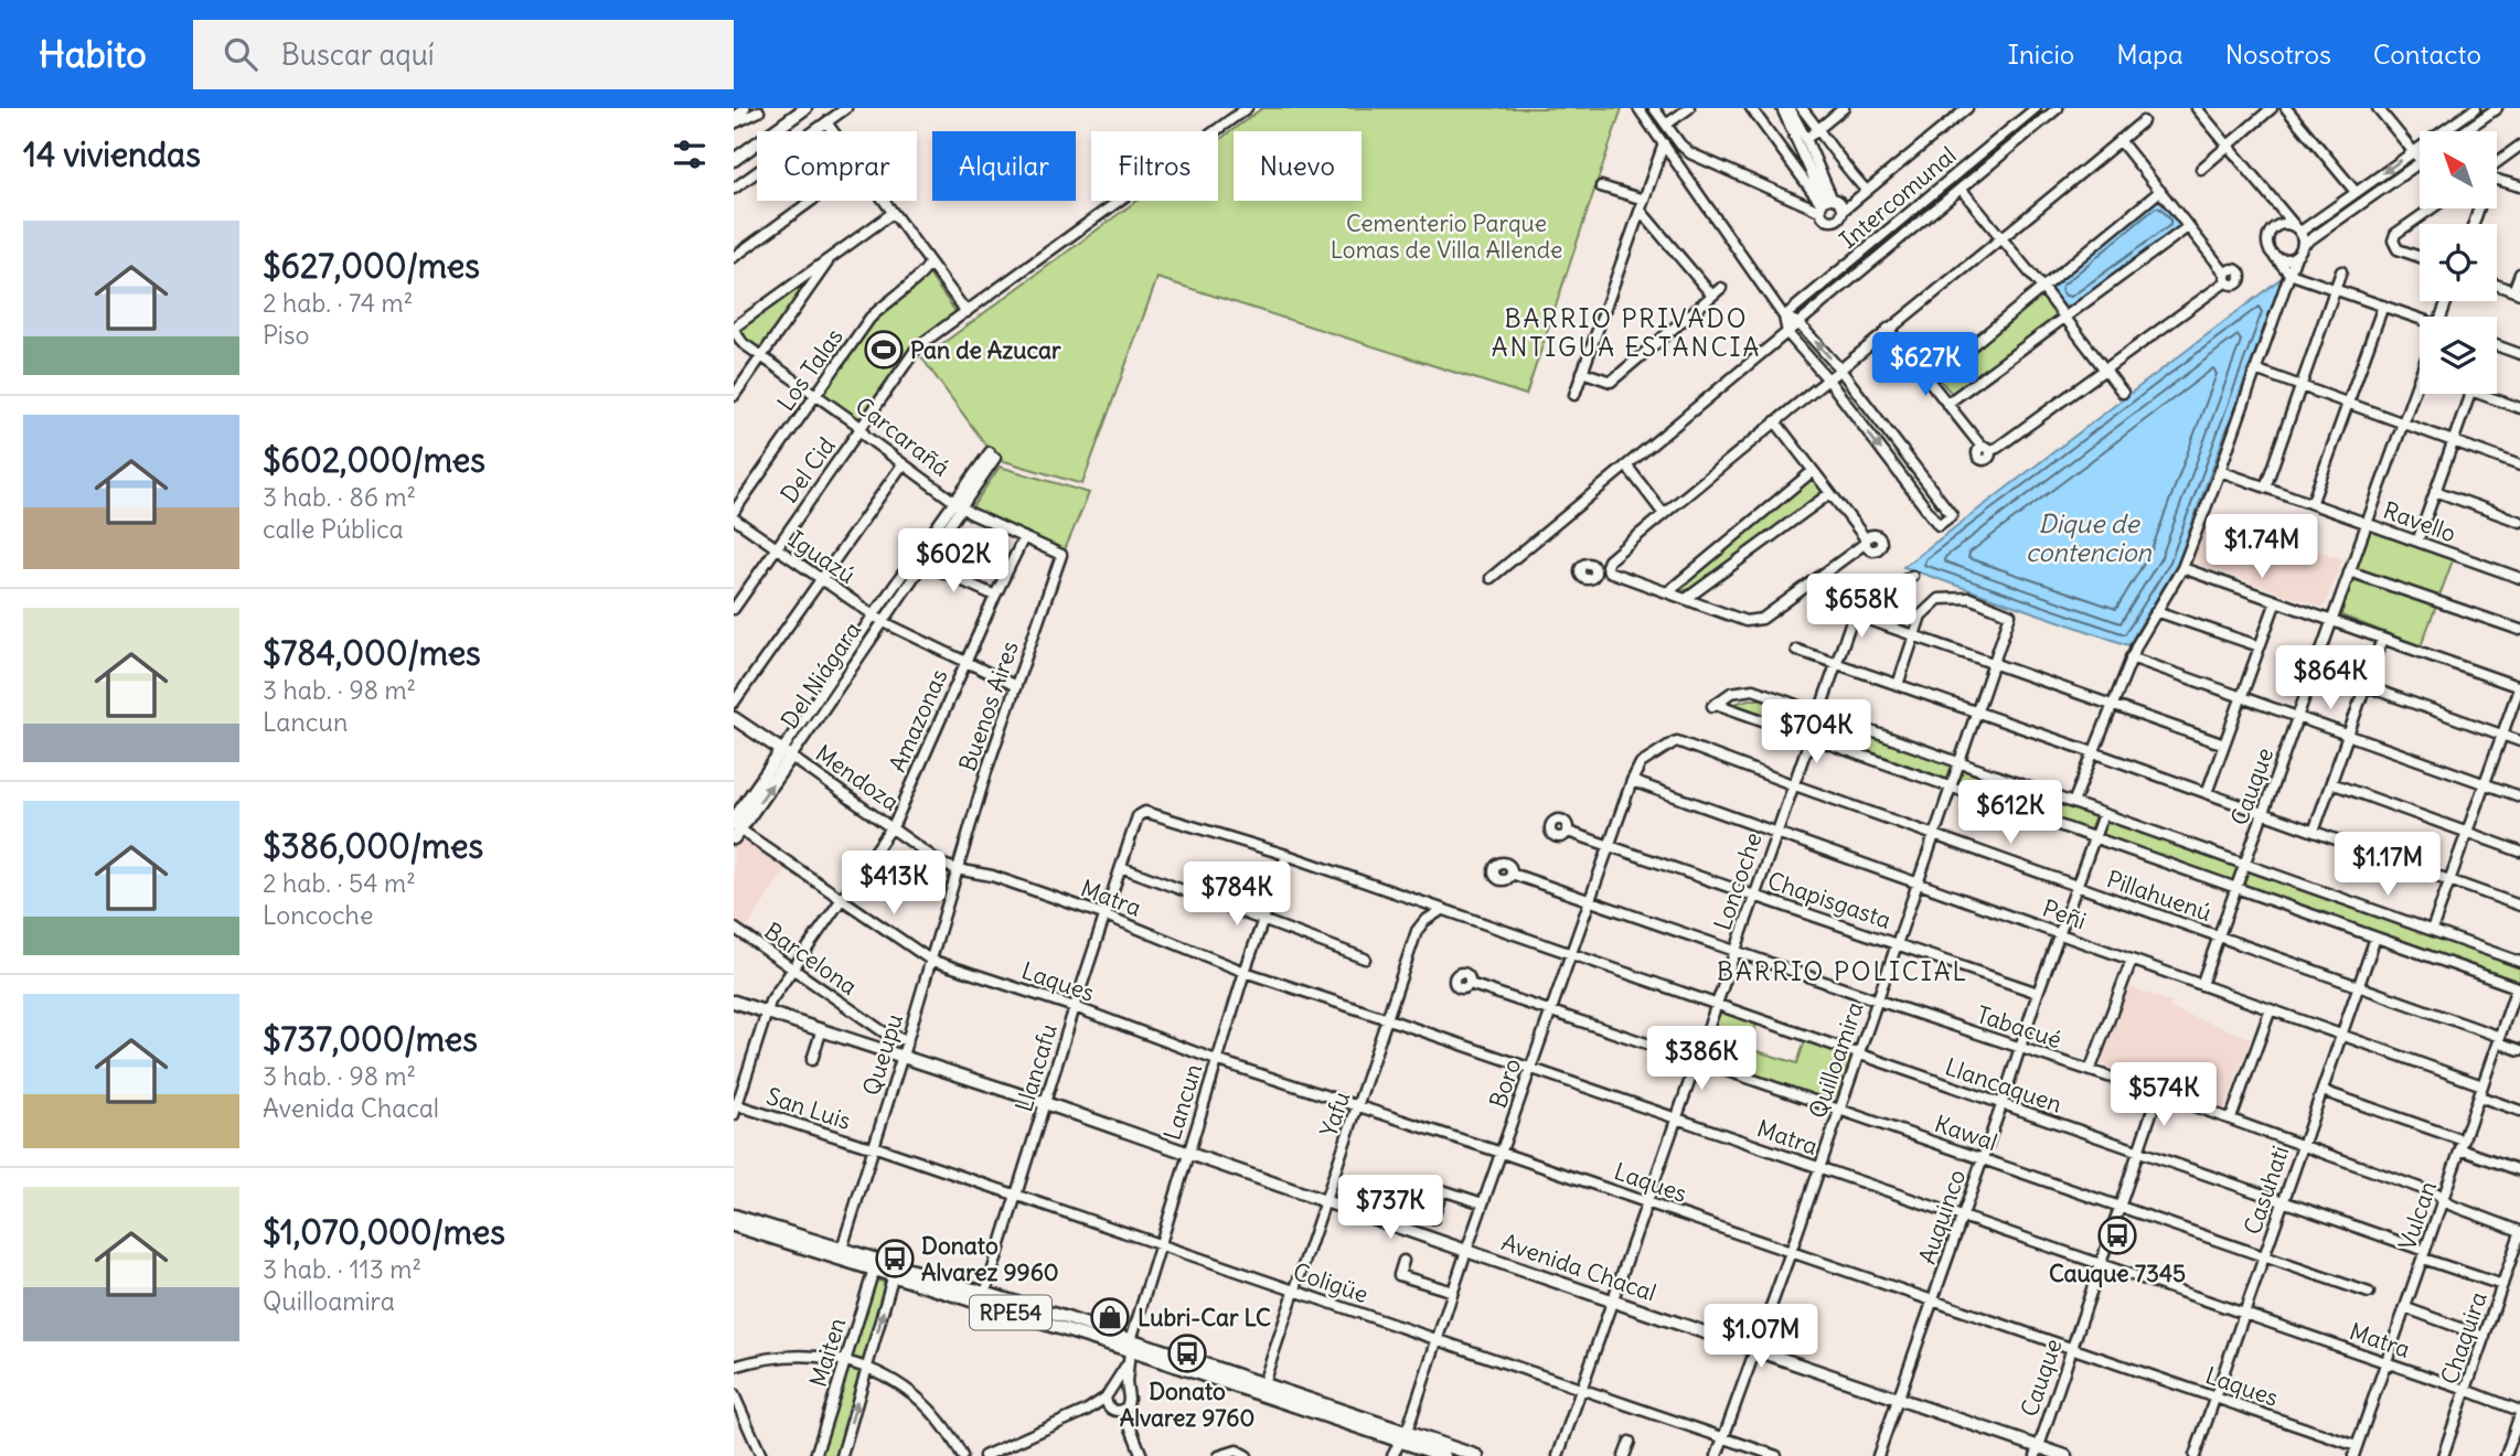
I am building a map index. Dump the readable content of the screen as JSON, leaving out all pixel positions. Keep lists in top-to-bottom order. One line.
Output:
{"streets":{"main road":["Del Niágara","Mendoza","Avenida Chacal","RPE54"],"street":["Intercomunal","Los Talas","Carcarañá","Del Cid","Ravello","Iguazú","Buenos Aires","Amazonas","Cauque","Loncoche","Pillahuenú","Matra","Chapisgasta","Peñi","Barcelona","Laques","Tabacué","Queupu","Quilloamira","Llancafu","Boro","Llancaquen","Lancun","San Luis","Yafu","Kawal","Casuhati","Vulcan","Auquinco","Coligüe","Chaquira","Maiten"]},"crossings":[["Los Talas","Carcarañá"],["Carcarañá","Del Cid"],["Carcarañá","Del Niágara"],["Carcarañá","Buenos Aires"],["Carcarañá","Amazonas"],["Del Cid","Iguazú"],["Ravello","Cauque"],["Iguazú","Del Niágara"],["Iguazú","Buenos Aires"],["Iguazú","Amazonas"],["Del Niágara","Mendoza"],["Del Niágara","Laques"],["Buenos Aires","Mendoza"],["Buenos Aires","Matra"],["Buenos Aires","Queupu"],["Amazonas","Mendoza"],["Amazonas","Barcelona"],["Amazonas","Laques"],["Amazonas","San Luis"],["Amazonas","Avenida Chacal"],["Mendoza","Matra"],["Mendoza","Queupu"],["Cauque","Pillahuenú"],["Cauque","Matra"],["Cauque","Peñi"],["Cauque","Laques"],["Cauque","Tabacué"],["Cauque","Llancaquen"],["Cauque","Kawal"],["Cauque","Avenida Chacal"],["Loncoche","Pillahuenú"],["Loncoche","Matra"],["Loncoche","Chapisgasta"],["Loncoche","Peñi"],["Loncoche","Laques"],["Loncoche","Tabacué"],["Loncoche","Llancaquen"],["Loncoche","Kawal"],["Loncoche","Avenida Chacal"],["Loncoche","Coligüe"],["Pillahuenú","Quilloamira"],["Pillahuenú","Boro"],["Pillahuenú","Casuhati"],["Pillahuenú","Vulcan"],["Pillahuenú","Auquinco"],["Matra","Queupu"],["Matra","Quilloamira"],["Matra","Llancafu"],["Matra","Boro"],["Matra","Lancun"],["Matra","Yafu"],["Matra","Casuhati"],["Matra","Vulcan"],["Matra","Auquinco"],["Matra","Chaquira"],["Chapisgasta","Quilloamira"],["Chapisgasta","Boro"],["Chapisgasta","Auquinco"],["Peñi","Quilloamira"],["Peñi","Boro"],["Peñi","Casuhati"],["Peñi","Vulcan"],["Peñi","Auquinco"],["Barcelona","Queupu"],["Laques","Queupu"],["Laques","Quilloamira"],["Laques","Llancafu"],["Laques","Boro"],["Laques","Lancun"],["Laques","Yafu"],["Laques","Casuhati"],["Laques","Vulcan"],["Laques","Auquinco"],["Tabacué","Quilloamira"],["Tabacué","Boro"],["Tabacué","Casuhati"],["Tabacué","Vulcan"],["Tabacué","Auquinco"],["Tabacué","Chaquira"],["Queupu","San Luis"],["Queupu","Avenida Chacal"],["Queupu","Coligüe"],["Queupu","RPE54"],["Quilloamira","Llancaquen"],["Quilloamira","Kawal"],["Quilloamira","Avenida Chacal"],["Quilloamira","Coligüe"],["Llancafu","Llancaquen"],["Llancafu","Lancun"],["Llancafu","Avenida Chacal"],["Llancafu","Coligüe"],["Llancafu","RPE54"],["Boro","Llancaquen"],["Boro","Kawal"],["Boro","Avenida Chacal"],["Boro","Coligüe"],["Boro","RPE54"],["Llancaquen","Lancun"],["Llancaquen","Yafu"],["Llancaquen","Casuhati"],["Llancaquen","Vulcan"],["Llancaquen","Auquinco"],["Llancaquen","Chaquira"],["Lancun","Avenida Chacal"],["Lancun","Coligüe"],["Lancun","RPE54"],["San Luis","Coligüe"],["Yafu","Avenida Chacal"],["Yafu","Coligüe"],["Yafu","RPE54"],["Kawal","Casuhati"],["Kawal","Auquinco"],["Auquinco","Avenida Chacal"],["RPE54","Maiten"]],"districts":["BARRIO PRIVADO ANTIGUA ESTANCIA","BARRIO POLICIAL"],"water":["Dique de contencion"],"parks":["Cementerio Parque Lomas de Villa Allende"],"places":{"sports":["Pan de Azucar"],"bus stop":["Cauque 7345","Donato Alvarez 9960","Donato Alvarez 9760"],"shop":["Lubri-Car LC"]},"north":"top left","page":{"header":"Habito","search":"Buscar aquí","nav":["Inicio","Mapa","Nosotros","Contacto"],"heading":"14 viviendas","chip":["Comprar","Alquilar","Filtros","Nuevo"],"list":[{"name":"$627,000/mes","note":"2 hab. · 74 m² · Piso"},{"name":"$602,000/mes","note":"3 hab. · 86 m² · calle Pública"},{"name":"$784,000/mes","note":"3 hab. · 98 m² · Lancun"},{"name":"$386,000/mes","note":"2 hab. · 54 m² · Loncoche"},{"name":"$737,000/mes","note":"3 hab. · 98 m² · Avenida Chacal"},{"name":"$1,070,000/mes","note":"3 hab. · 113 m² · Quilloamira"}],"price":["$627K","$1.74M","$602K","$658K","$864K","$704K","$612K","$1.17M","$413K","$784K","$386K","$574K","$737K","$1.07M"]}}
